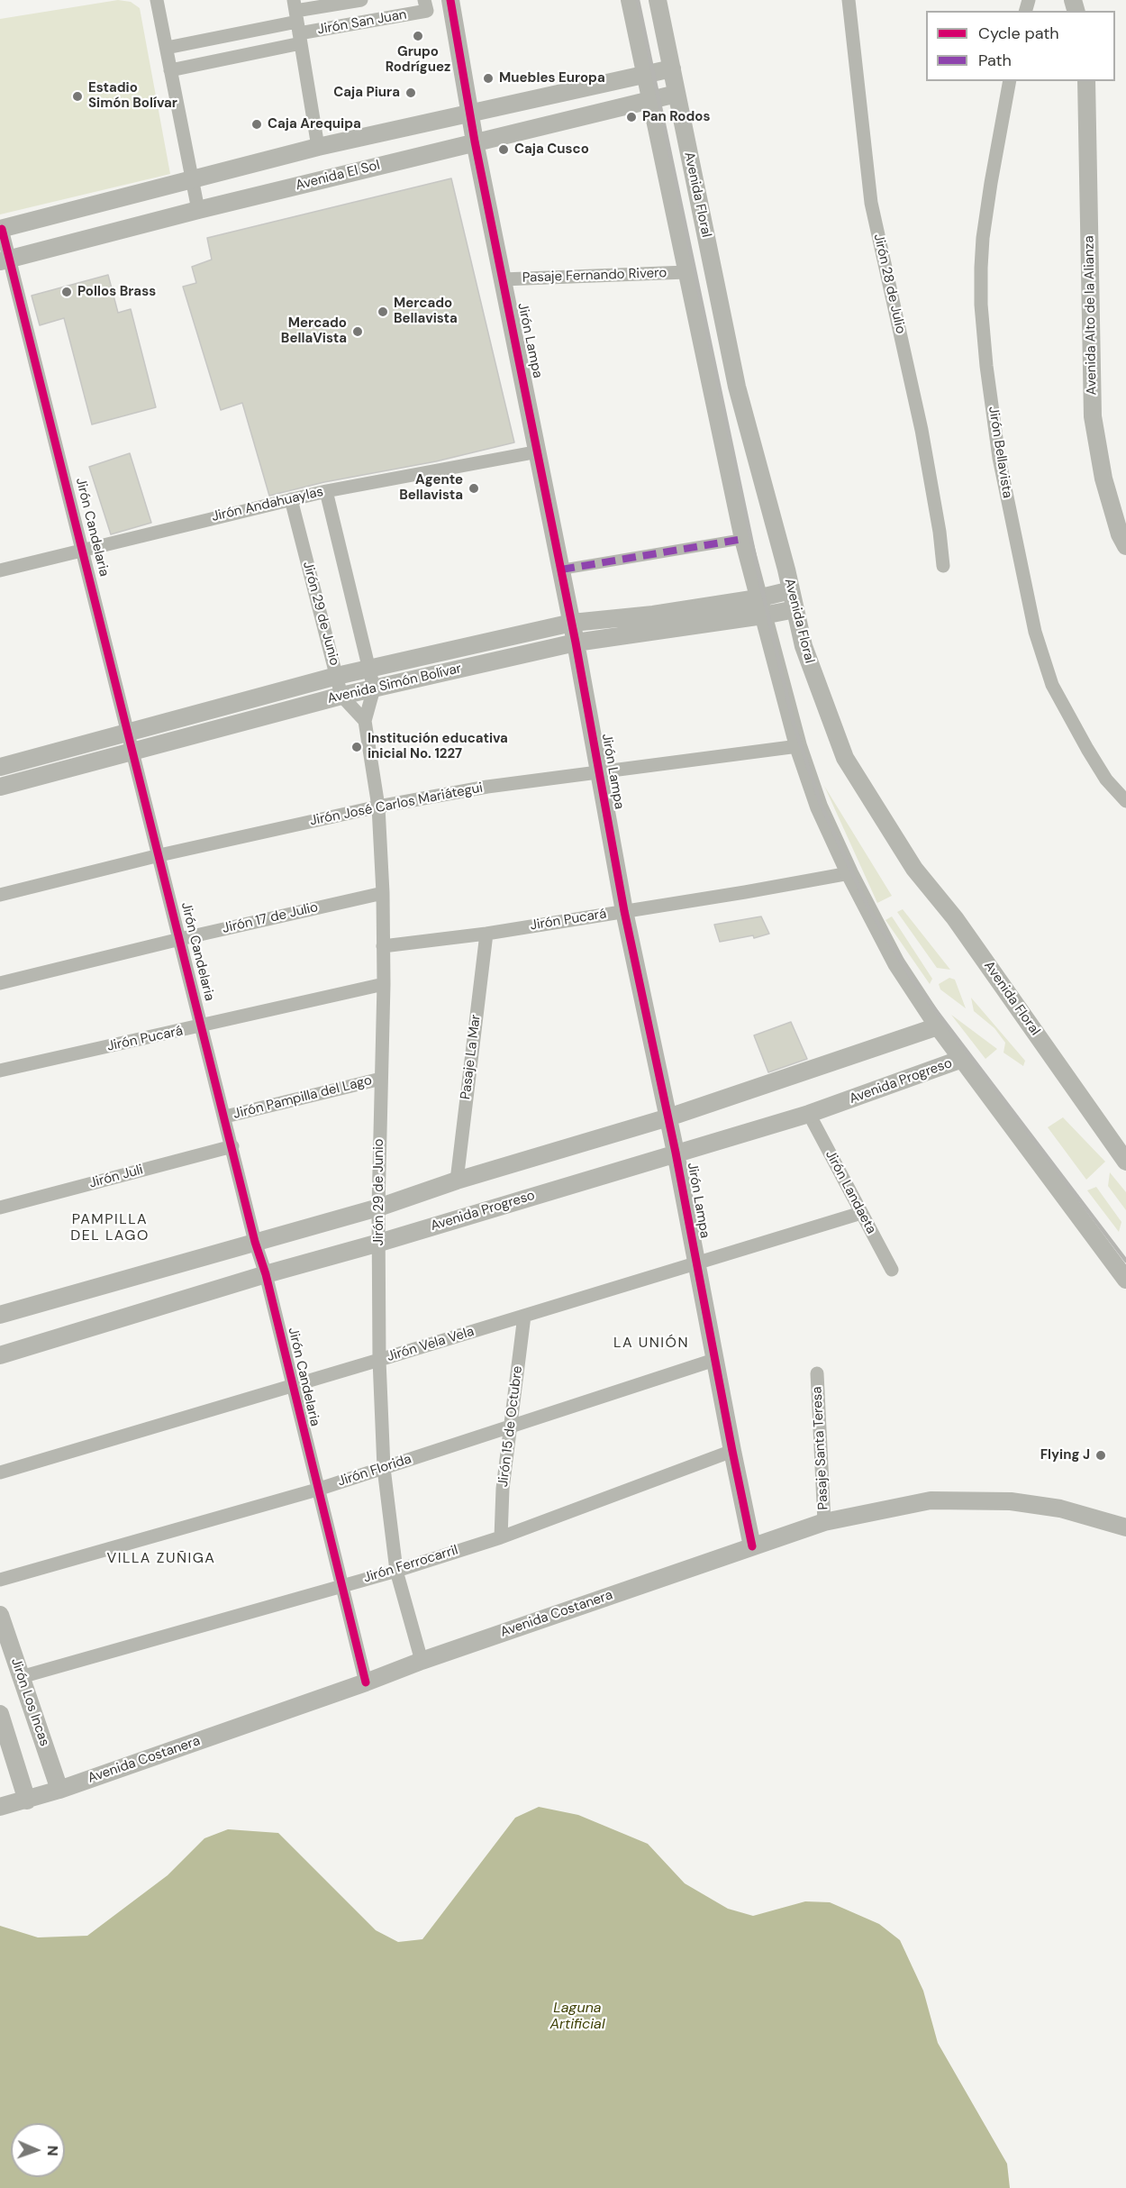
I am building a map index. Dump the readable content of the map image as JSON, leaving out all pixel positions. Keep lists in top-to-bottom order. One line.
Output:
{"streets":{"street":["Jirón San Juan","Avenida El Sol","Avenida Floral","Pasaje Fernando Rivero","Jirón 28 de Julio","Avenida Alto de la Alianza","Jirón Lampa","Jirón Bellavista","Jirón Andahuaylas","Jirón Candelaria","Jirón 29 de Junio","Avenida Simón Bolívar","Jirón José Carlos Mariátegui","Jirón 17 de Julio","Jirón Pucará","Pasaje La Mar","Avenida Progreso","Jirón Pampilla del Lago","Jirón Juli","Jirón Landaeta","Jirón Vela Vela","Jirón 15 de Octubre","Pasaje Santa Teresa","Jirón Florida","Jirón Ferrocarril","Avenida Costanera","Jirón Los Incas"]},"crossings":[["Avenida El Sol","Avenida Floral"],["Avenida El Sol","Jirón Lampa"],["Avenida El Sol","Jirón Candelaria"],["Avenida Floral","Pasaje Fernando Rivero"],["Avenida Floral","Avenida Simón Bolívar"],["Avenida Floral","Jirón José Carlos Mariátegui"],["Avenida Floral","Jirón Pucará"],["Avenida Floral","Avenida Progreso"],["Pasaje Fernando Rivero","Jirón Lampa"],["Jirón Lampa","Jirón Andahuaylas"],["Jirón Lampa","Avenida Simón Bolívar"],["Jirón Lampa","Jirón José Carlos Mariátegui"],["Jirón Lampa","Jirón Pucará"],["Jirón Lampa","Avenida Progreso"],["Jirón Lampa","Jirón Vela Vela"],["Jirón Lampa","Jirón Florida"],["Jirón Lampa","Jirón Ferrocarril"],["Jirón Lampa","Avenida Costanera"],["Jirón Andahuaylas","Jirón Candelaria"],["Jirón Andahuaylas","Jirón 29 de Junio"],["Jirón Candelaria","Avenida Simón Bolívar"],["Jirón Candelaria","Jirón José Carlos Mariátegui"],["Jirón Candelaria","Jirón 17 de Julio"],["Jirón Candelaria","Jirón Pucará"],["Jirón Candelaria","Avenida Progreso"],["Jirón Candelaria","Jirón Pampilla del Lago"],["Jirón Candelaria","Jirón Juli"],["Jirón Candelaria","Jirón Vela Vela"],["Jirón Candelaria","Jirón Florida"],["Jirón Candelaria","Jirón Ferrocarril"],["Jirón Candelaria","Avenida Costanera"],["Jirón 29 de Junio","Avenida Simón Bolívar"],["Jirón 29 de Junio","Jirón José Carlos Mariátegui"],["Jirón 29 de Junio","Jirón 17 de Julio"],["Jirón 29 de Junio","Jirón Pucará"],["Jirón 29 de Junio","Avenida Progreso"],["Jirón 29 de Junio","Jirón Pampilla del Lago"],["Jirón 29 de Junio","Jirón Vela Vela"],["Jirón 29 de Junio","Jirón Florida"],["Jirón 29 de Junio","Jirón Ferrocarril"],["Jirón 29 de Junio","Avenida Costanera"],["Jirón Pucará","Pasaje La Mar"],["Avenida Progreso","Jirón Landaeta"],["Jirón Landaeta","Jirón Vela Vela"],["Jirón Vela Vela","Jirón 15 de Octubre"],["Jirón 15 de Octubre","Jirón Florida"],["Jirón 15 de Octubre","Jirón Ferrocarril"],["Pasaje Santa Teresa","Avenida Costanera"],["Jirón Ferrocarril","Jirón Los Incas"],["Avenida Costanera","Jirón Los Incas"]],"districts":["PAMPILLA DEL LAGO","LA UNIÓN","VILLA ZUÑIGA"],"water":["Laguna Artificial"],"places":["Grupo Rodríguez","Muebles Europa","Caja Piura","Estadio Simón Bolívar","Pan Rodos","Caja Arequipa","Caja Cusco","Pollos Brass","Mercado Bellavista","Mercado BellaVista","Agente Bellavista","Institución educativa inicial No. 1227","Flying J"],"legend":["Cycle path","Path"],"north":"right"}
